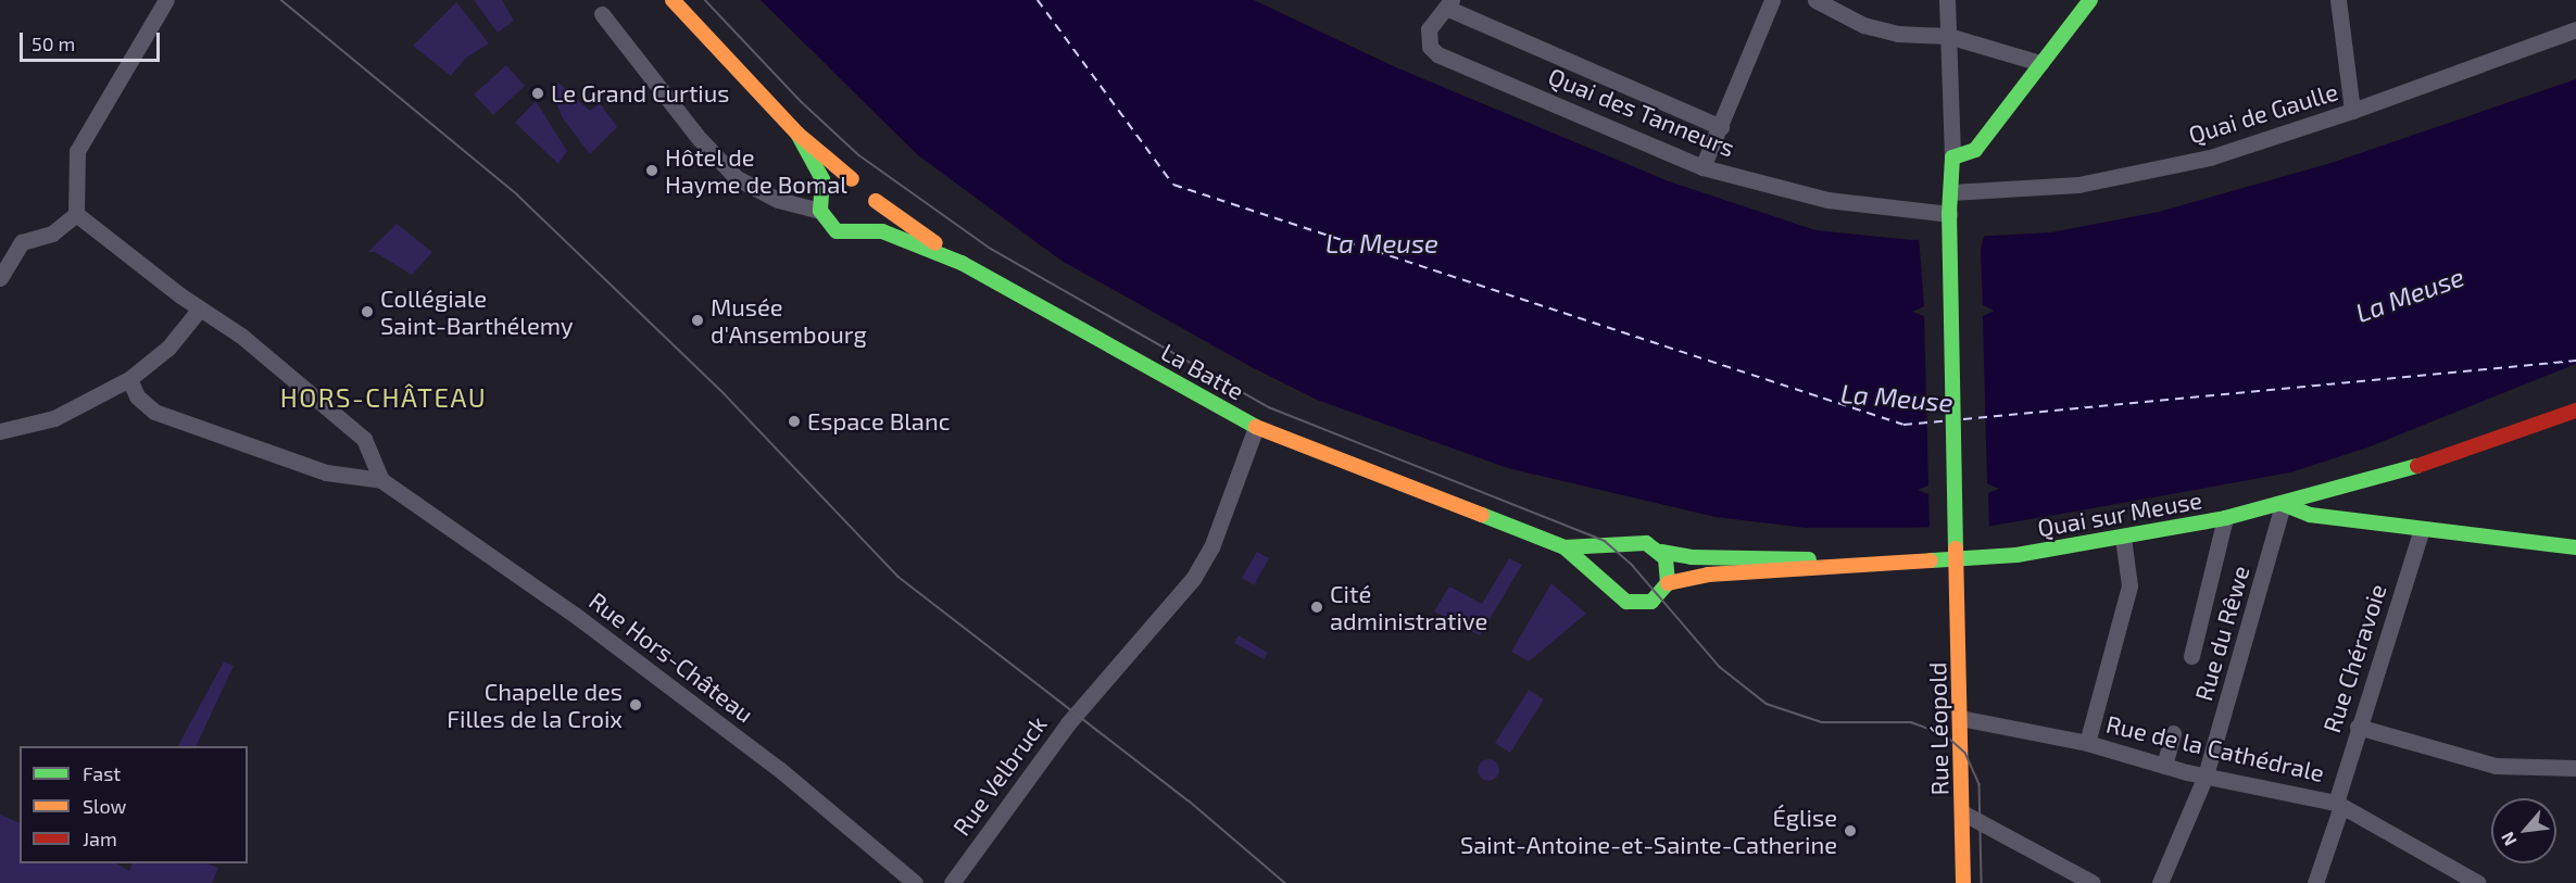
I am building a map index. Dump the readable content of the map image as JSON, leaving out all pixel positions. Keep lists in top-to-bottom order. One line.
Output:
{"streets":{"main road":["La Batte","Quai sur Meuse","Rue Léopold"],"street":["Quai des Tanneurs","Quai de Gaulle","Rue du Rêwe","Rue Hors-Château","Rue Chéravoie","Rue de la Cathédrale","Rue Velbruck"]},"crossings":[["Quai des Tanneurs","Rue Léopold"],["Quai de Gaulle","Rue Léopold"],["La Batte","Rue Velbruck"],["Quai sur Meuse","Rue du Rêwe"],["Quai sur Meuse","Rue Léopold"],["Rue du Rêwe","Rue de la Cathédrale"],["Rue Chéravoie","Rue de la Cathédrale"],["Rue Léopold","Rue de la Cathédrale"]],"districts":["HORS-CHÂTEAU"],"water":["La Meuse"],"places":["Le Grand Curtius","Hôtel de Hayme de Bomal","Collégiale Saint-Barthélemy","Musée d'Ansembourg","Espace Blanc","Cité administrative","Chapelle des Filles de la Croix","Église Saint-Antoine-et-Sainte-Catherine"],"legend":["Fast","Slow","Jam"],"scale_bar":"50 m","north":"bottom left"}
